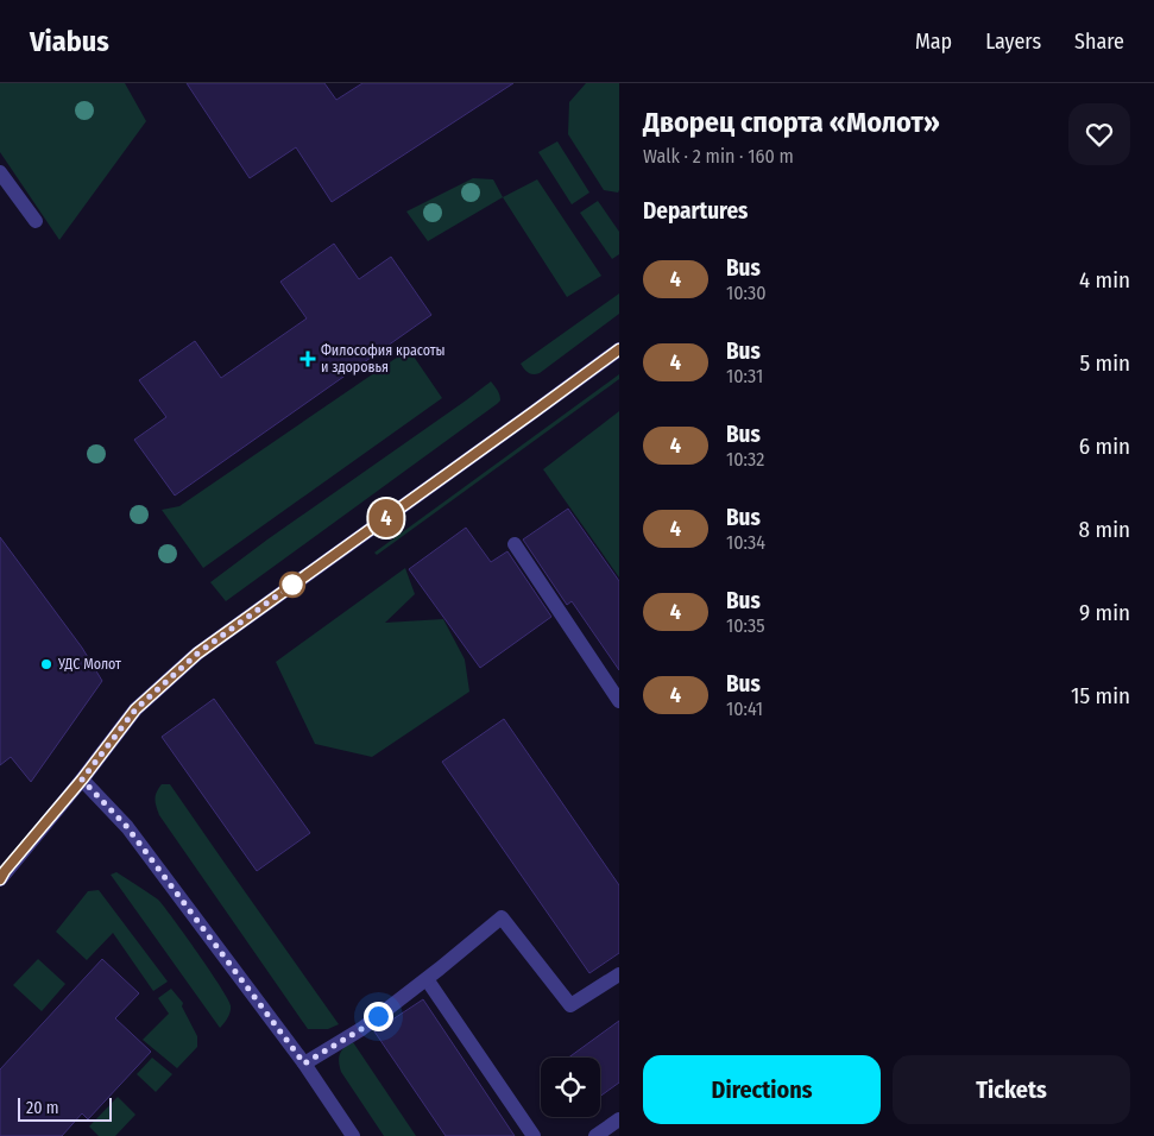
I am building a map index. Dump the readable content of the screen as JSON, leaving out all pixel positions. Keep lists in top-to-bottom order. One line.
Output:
{"places":{"health":["Философия красоты и здоровья"],"other":["УДС Молот"]},"lines":["bus line 4"],"scale_bar":"20 m","page":{"header":"Viabus","nav":["Map","Layers","Share"],"on_map":"4","heading":[["Дворец спорта «Молот»","Walk · 2 min · 160 m"],"Departures"],"list":[{"mark":"4","name":"Bus","note":"10:30","value":"4 min"},{"mark":"4","name":"Bus","note":"10:31","value":"5 min"},{"mark":"4","name":"Bus","note":"10:32","value":"6 min"},{"mark":"4","name":"Bus","note":"10:34","value":"8 min"},{"mark":"4","name":"Bus","note":"10:35","value":"9 min"},{"mark":"4","name":"Bus","note":"10:41","value":"15 min"}],"buttons":["Directions","Tickets"],"scale":"20 m"}}
